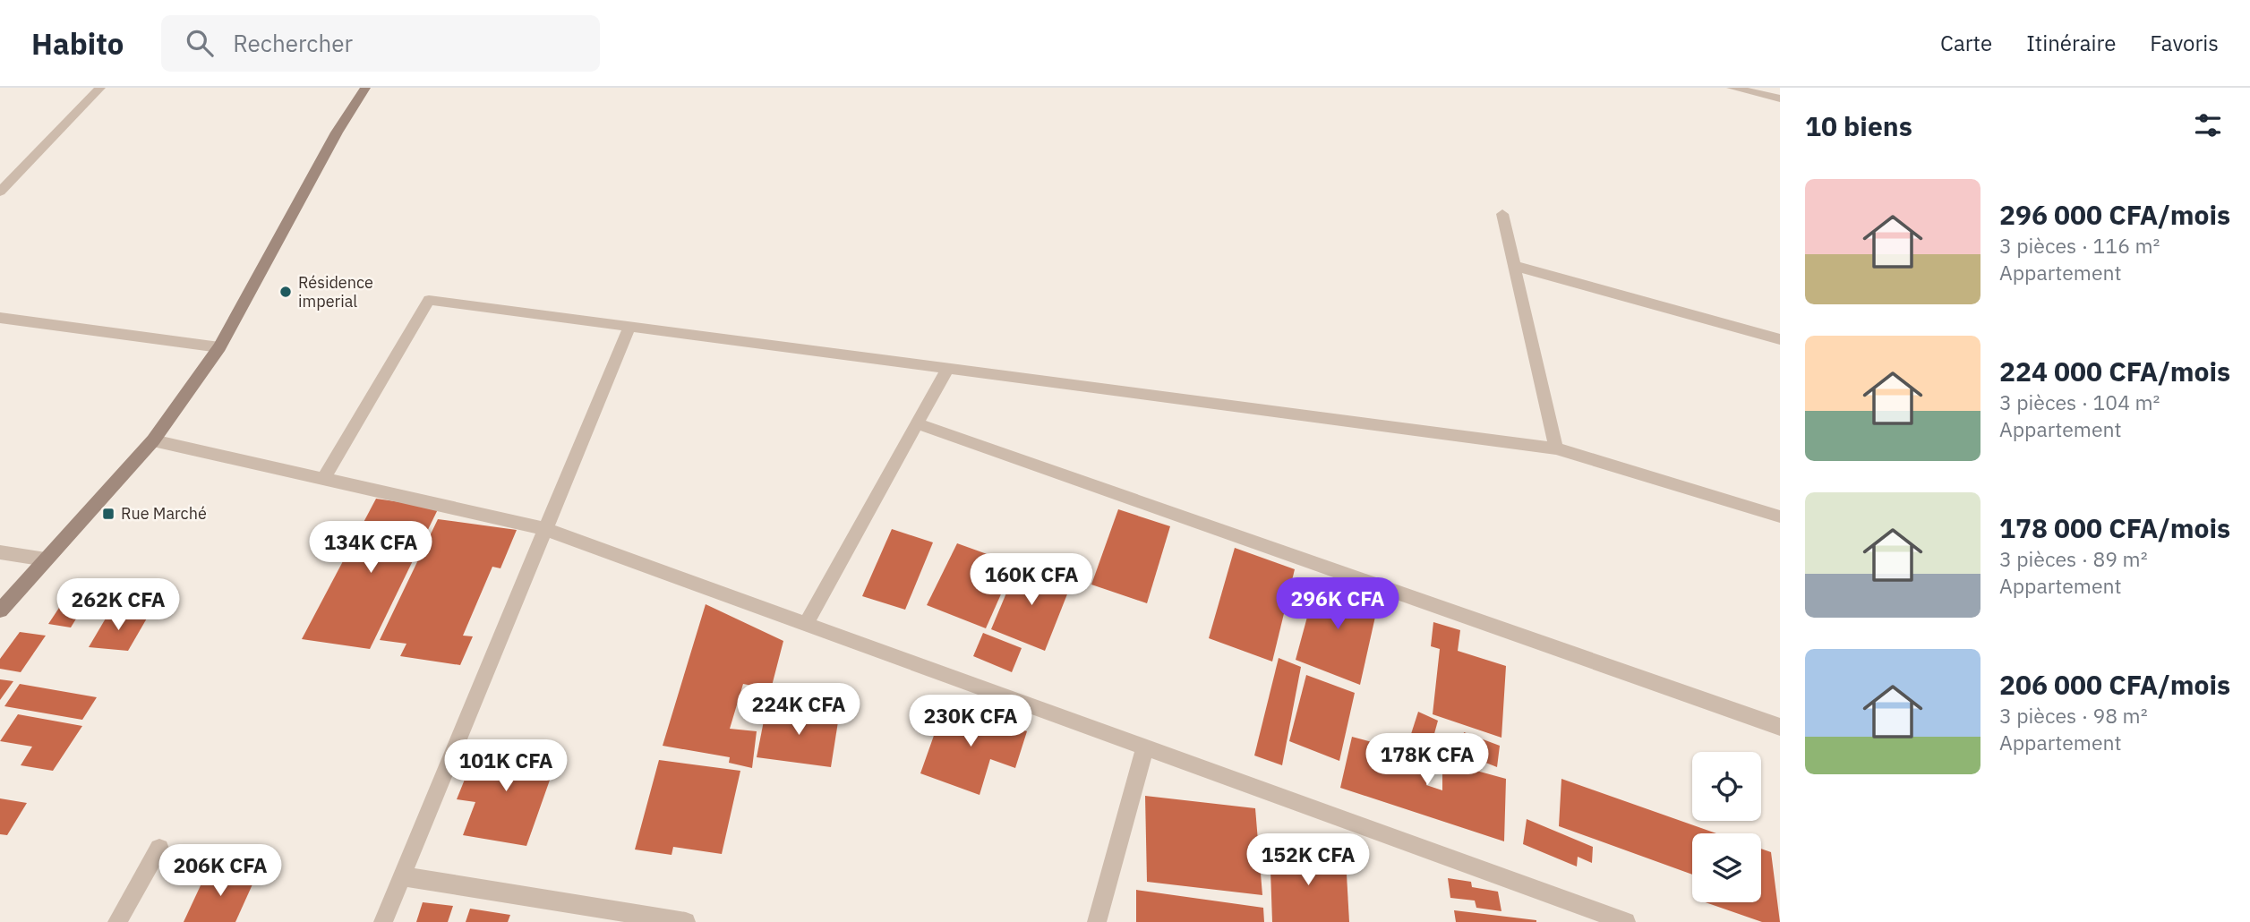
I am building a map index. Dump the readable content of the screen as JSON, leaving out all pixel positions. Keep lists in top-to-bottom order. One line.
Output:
{"places":{"other":["Résidence imperial"],"transit":["Rue Marché"]},"page":{"header":"Habito","search":"Rechercher","nav":["Carte","Itinéraire","Favoris"],"heading":"10 biens","list":[{"name":"296 000 CFA/mois","note":"3 pièces · 116 m² · Appartement"},{"name":"224 000 CFA/mois","note":"3 pièces · 104 m² · Appartement"},{"name":"178 000 CFA/mois","note":"3 pièces · 89 m² · Appartement"},{"name":"206 000 CFA/mois","note":"3 pièces · 98 m² · Appartement"}],"price":["134K CFA","160K CFA","296K CFA","262K CFA","224K CFA","230K CFA","178K CFA","101K CFA","152K CFA","206K CFA"]}}
